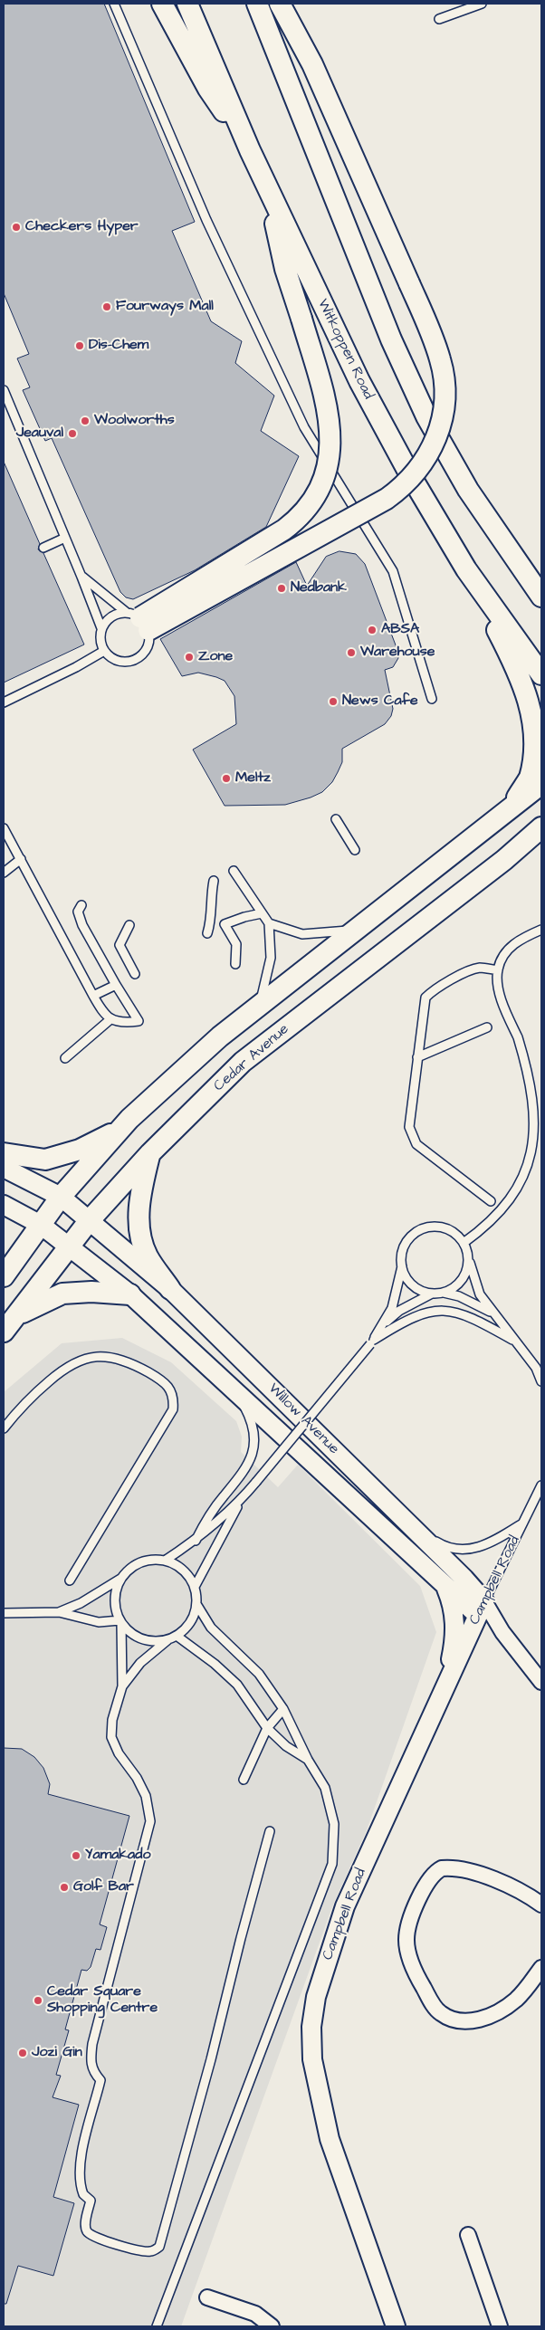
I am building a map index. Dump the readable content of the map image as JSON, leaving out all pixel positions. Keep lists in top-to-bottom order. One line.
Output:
{"streets":{"main road":["Witkoppen Road","Cedar Avenue"],"street":["Willow Avenue","Campbell Road"]},"crossings":[["Cedar Avenue","Willow Avenue"],["Willow Avenue","Campbell Road"]],"places":["Checkers Hyper","Fourways Mall","Dis-Chem","Woolworths","Jeauval","Nedbank","ABSA","Warehouse","Zone","News Cafe","Meltz","Yamakado","Golf Bar","Cedar Square Shopping Centre","Jozi Gin"]}
